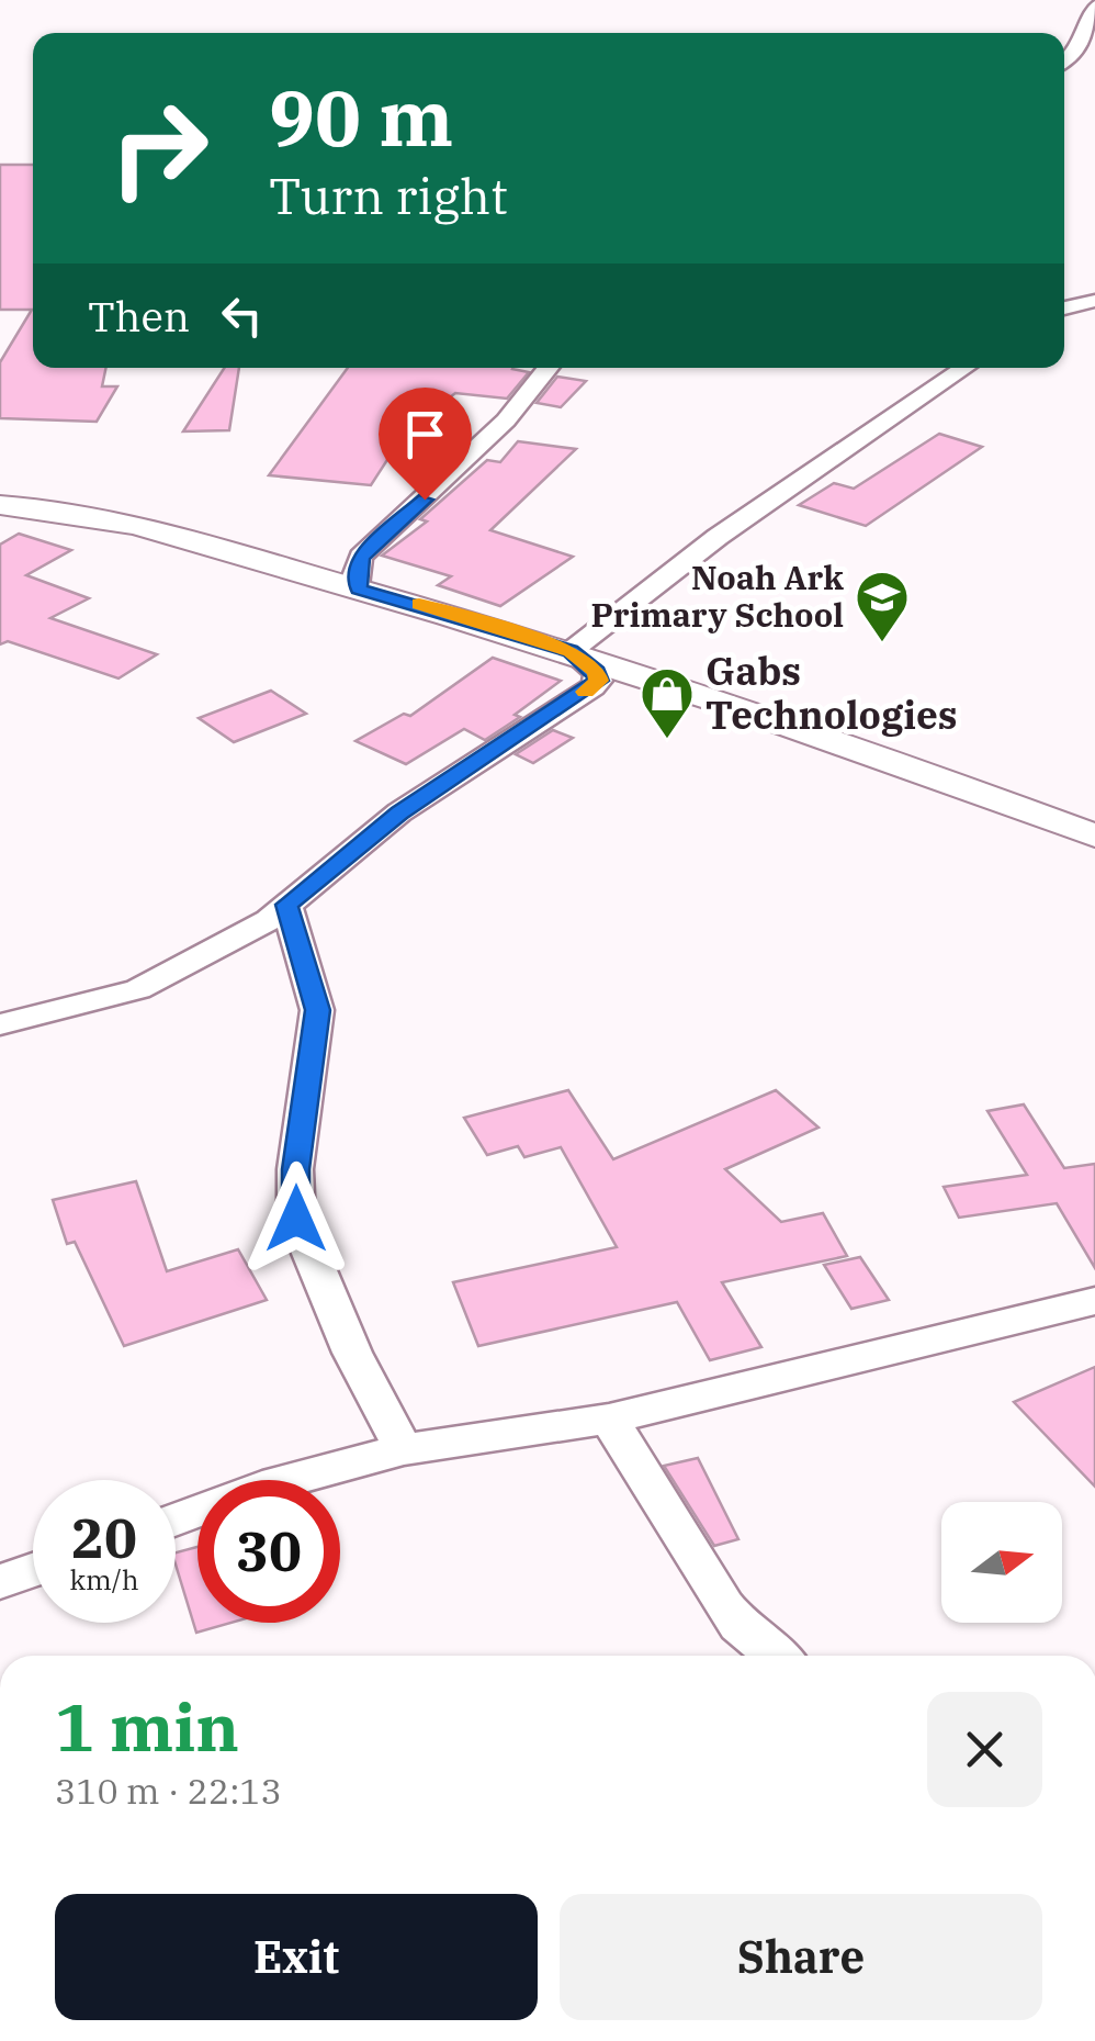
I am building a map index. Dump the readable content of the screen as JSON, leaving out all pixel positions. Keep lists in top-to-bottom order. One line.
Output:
{"places":{"school or university":["Noah Ark Primary School"],"shop":["Gabs Technologies"]},"north":"right","page":{"turn":["90 m","Turn right"],"then":"Then","speed":"20 km/h","limit":"30","heading":["1 min","310 m · 22:13"],"buttons":["Exit","Share"]}}
